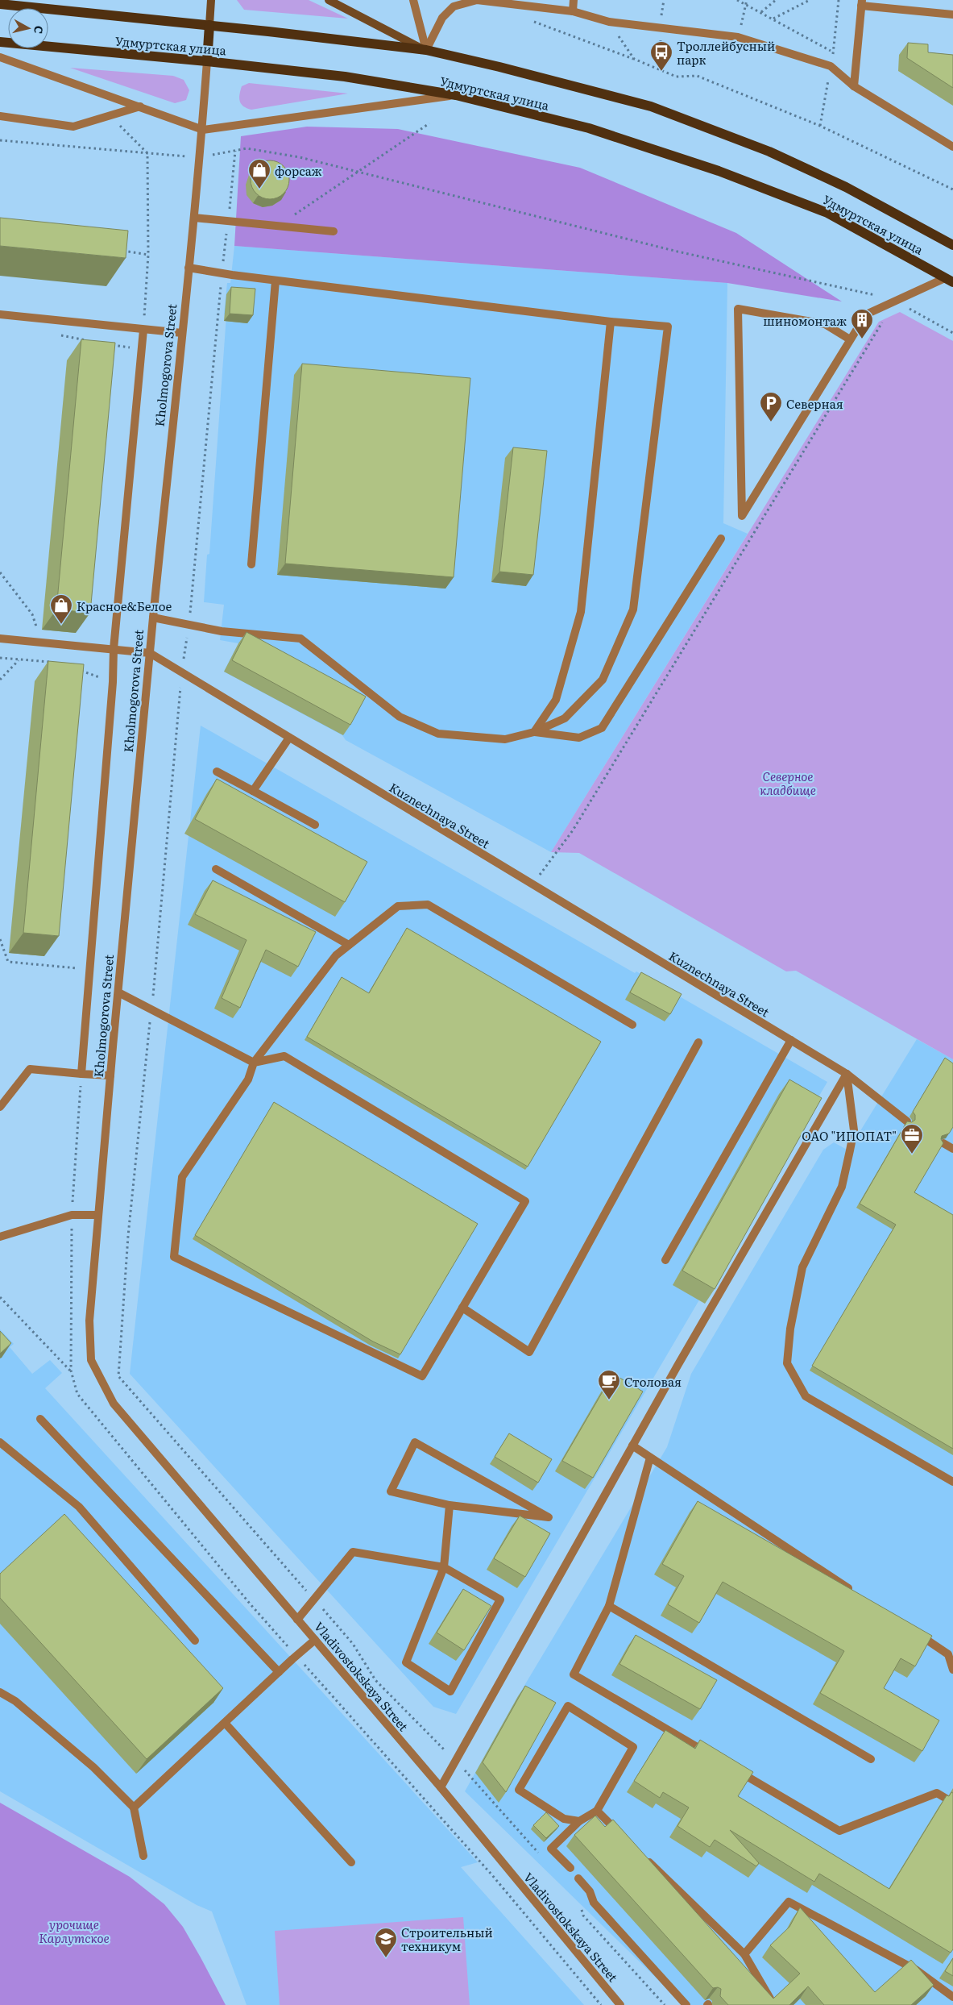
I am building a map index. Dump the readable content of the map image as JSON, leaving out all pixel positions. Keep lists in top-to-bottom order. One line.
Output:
{"streets":{"main road":["Удмуртская улица","Kholmogorova Street"],"street":["Kuznechnaya Street","Vladivostokskaya Street"]},"crossings":[["Удмуртская улица","Kholmogorova Street"],["Kholmogorova Street","Kuznechnaya Street"],["Kholmogorova Street","Vladivostokskaya Street"]],"parks":["Северное кладбище","урочище Карлутское"],"places":{"bus stop":["Троллейбусный парк"],"shop":["форсаж","Красное&Белое"],"building":["шиномонтаж"],"parking":["Северная"],"office":["ОАО \"ИПОПАТ\""],"cafe":["Столовая"],"school or university":["Строительный техникум"]},"north":"right"}
